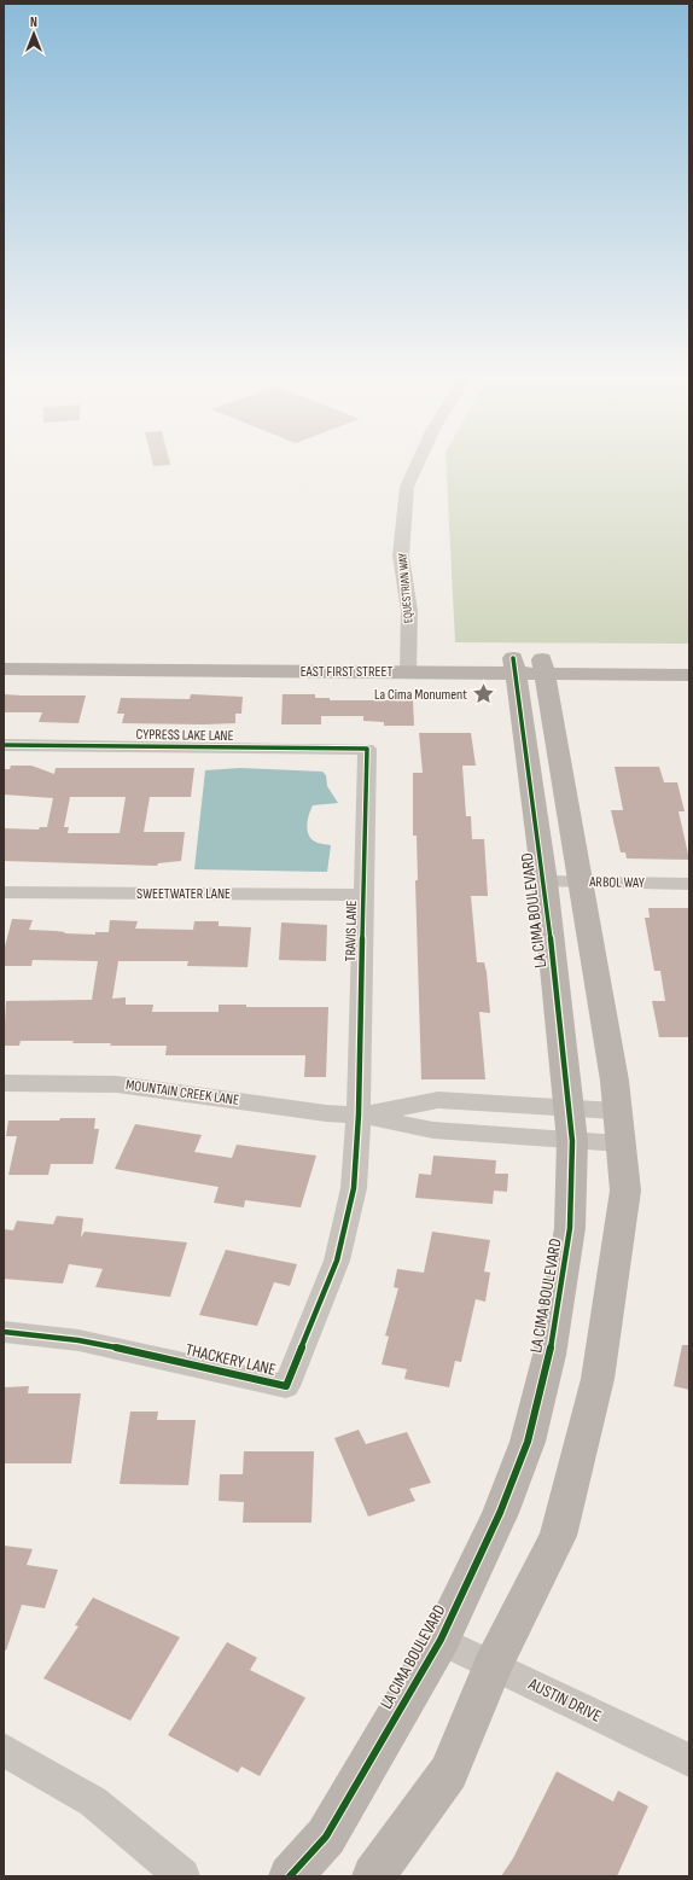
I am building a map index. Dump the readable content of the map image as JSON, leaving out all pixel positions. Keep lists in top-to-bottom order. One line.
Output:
{"streets":{"street":["EQUESTRIAN WAY","EAST FIRST STREET","CYPRESS LAKE LANE","ARBOL WAY","SWEETWATER LANE","LA CIMA BOULEVARD","TRAVIS LANE","MOUNTAIN CREEK LANE","THACKERY LANE","AUSTIN DRIVE"]},"crossings":[["EQUESTRIAN WAY","EAST FIRST STREET"],["EAST FIRST STREET","LA CIMA BOULEVARD"],["CYPRESS LAKE LANE","TRAVIS LANE"],["ARBOL WAY","LA CIMA BOULEVARD"],["SWEETWATER LANE","TRAVIS LANE"],["LA CIMA BOULEVARD","MOUNTAIN CREEK LANE"],["LA CIMA BOULEVARD","AUSTIN DRIVE"],["TRAVIS LANE","MOUNTAIN CREEK LANE"],["TRAVIS LANE","THACKERY LANE"],["MOUNTAIN CREEK LANE","THACKERY LANE"]],"places":{"place":["La Cima Monument"]},"north":"top"}
